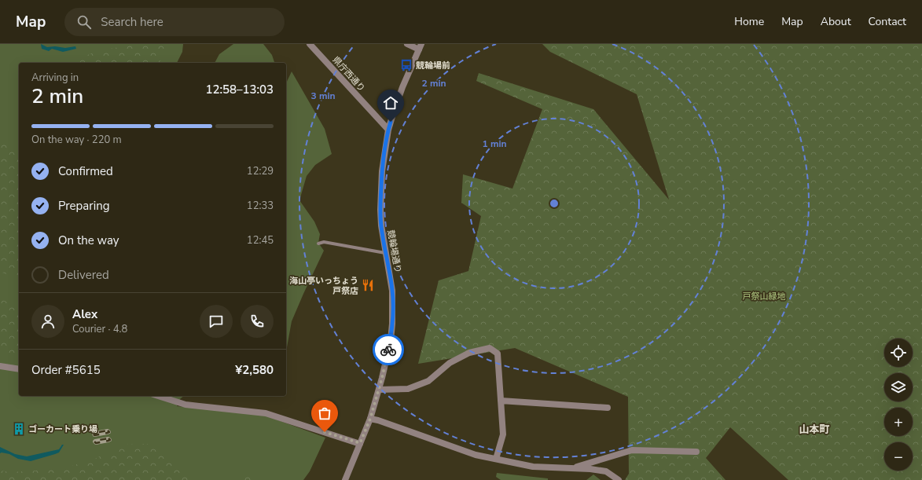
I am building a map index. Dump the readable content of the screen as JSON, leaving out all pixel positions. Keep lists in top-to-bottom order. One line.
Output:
{"streets":{"street":["県庁西通り","競輪場通り"]},"crossings":[["県庁西通り","競輪場通り"]],"districts":["山本町"],"parks":["戸祭山緑地"],"places":{"bus stop":["競輪場前"],"restaurant":["海山亭いっちょう 戸祭店"],"building":["ゴーカート乗り場"]},"page":{"header":"Map","search":"Search here","nav":["Home","Map","About","Contact"],"heading":["2 min","Arriving in","12:58–13:03"],"panel":["Alex","Courier · 4.8","Order #5615","¥2,580"],"bar":"On the way · 220 m","list":[["Confirmed","12:29"],["Preparing","12:33"],["On the way","12:45"],"Delivered"],"map_buttons":["+","−"]},"rings":["2 min","3 min","1 min"]}
